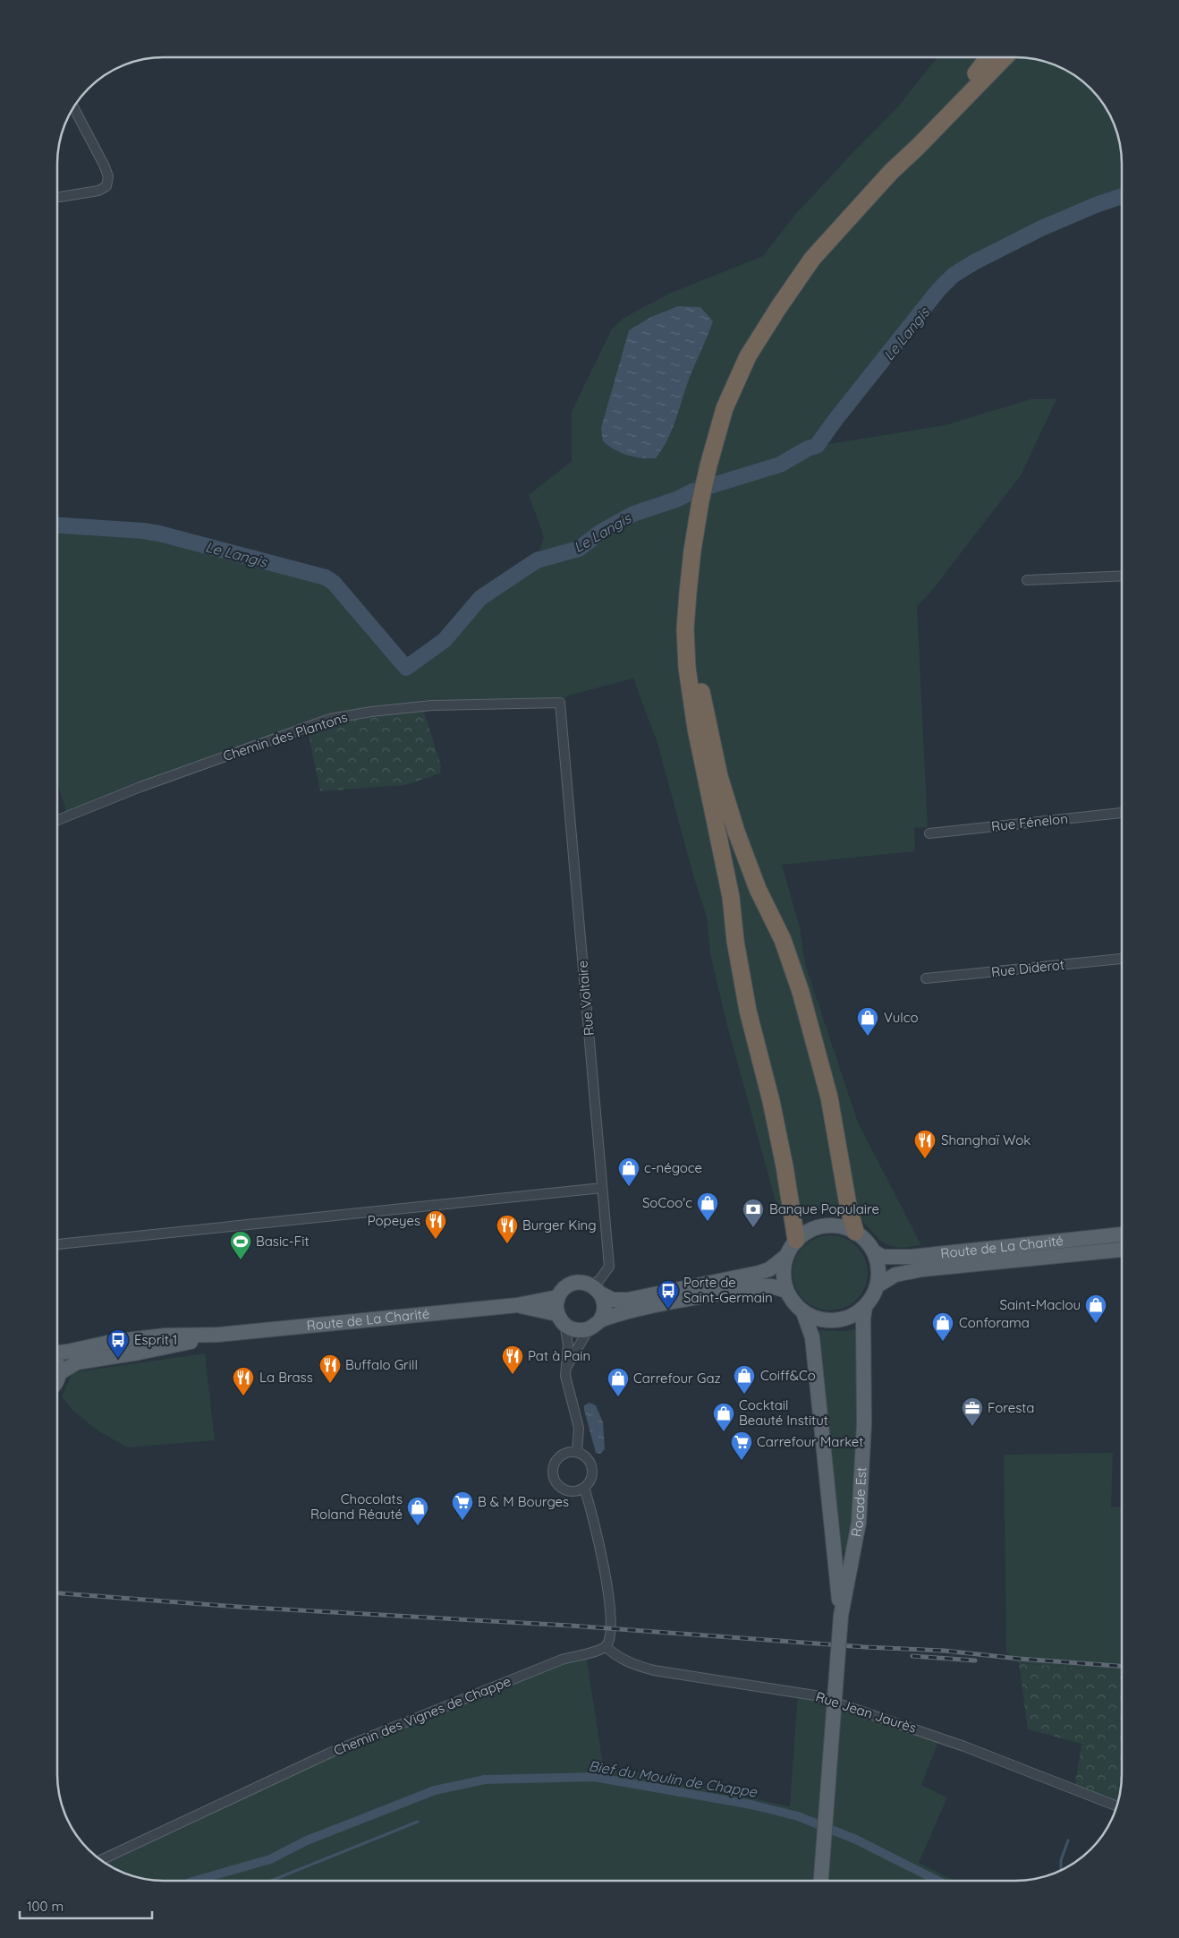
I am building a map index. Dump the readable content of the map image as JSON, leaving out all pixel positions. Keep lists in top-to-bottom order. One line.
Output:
{"streets":{"main road":["Route de La Charité","Rocade Est"],"street":["Chemin des Plantons","Rue Fénelon","Rue Diderot","Rue Voltaire","Rue Jean Jaurès","Chemin des Vignes de Chappe"]},"crossings":[["Chemin des Plantons","Rue Voltaire"],["Rue Voltaire","Route de La Charité"],["Route de La Charité","Rocade Est"],["Rue Jean Jaurès","Chemin des Vignes de Chappe"]],"water":["Le Langis","Bief du Moulin de Chappe"],"places":{"shop":["Vulco","c-négoce","SoCoo'c","Saint-Maclou","Conforama","Coiff&Co","Carrefour Gaz","Cocktail Beauté Institut","Chocolats Roland Réauté"],"restaurant":["Shanghaï Wok","Popeyes","Burger King","Pat à Pain","Buffalo Grill","La Brass"],"bank":["Banque Populaire"],"sports":["Basic-Fit"],"bus stop":["Porte de Saint-Germain","Esprit 1"],"office":["Foresta"],"supermarket":["Carrefour Market","B & M Bourges"]},"scale_bar":"100 m"}
